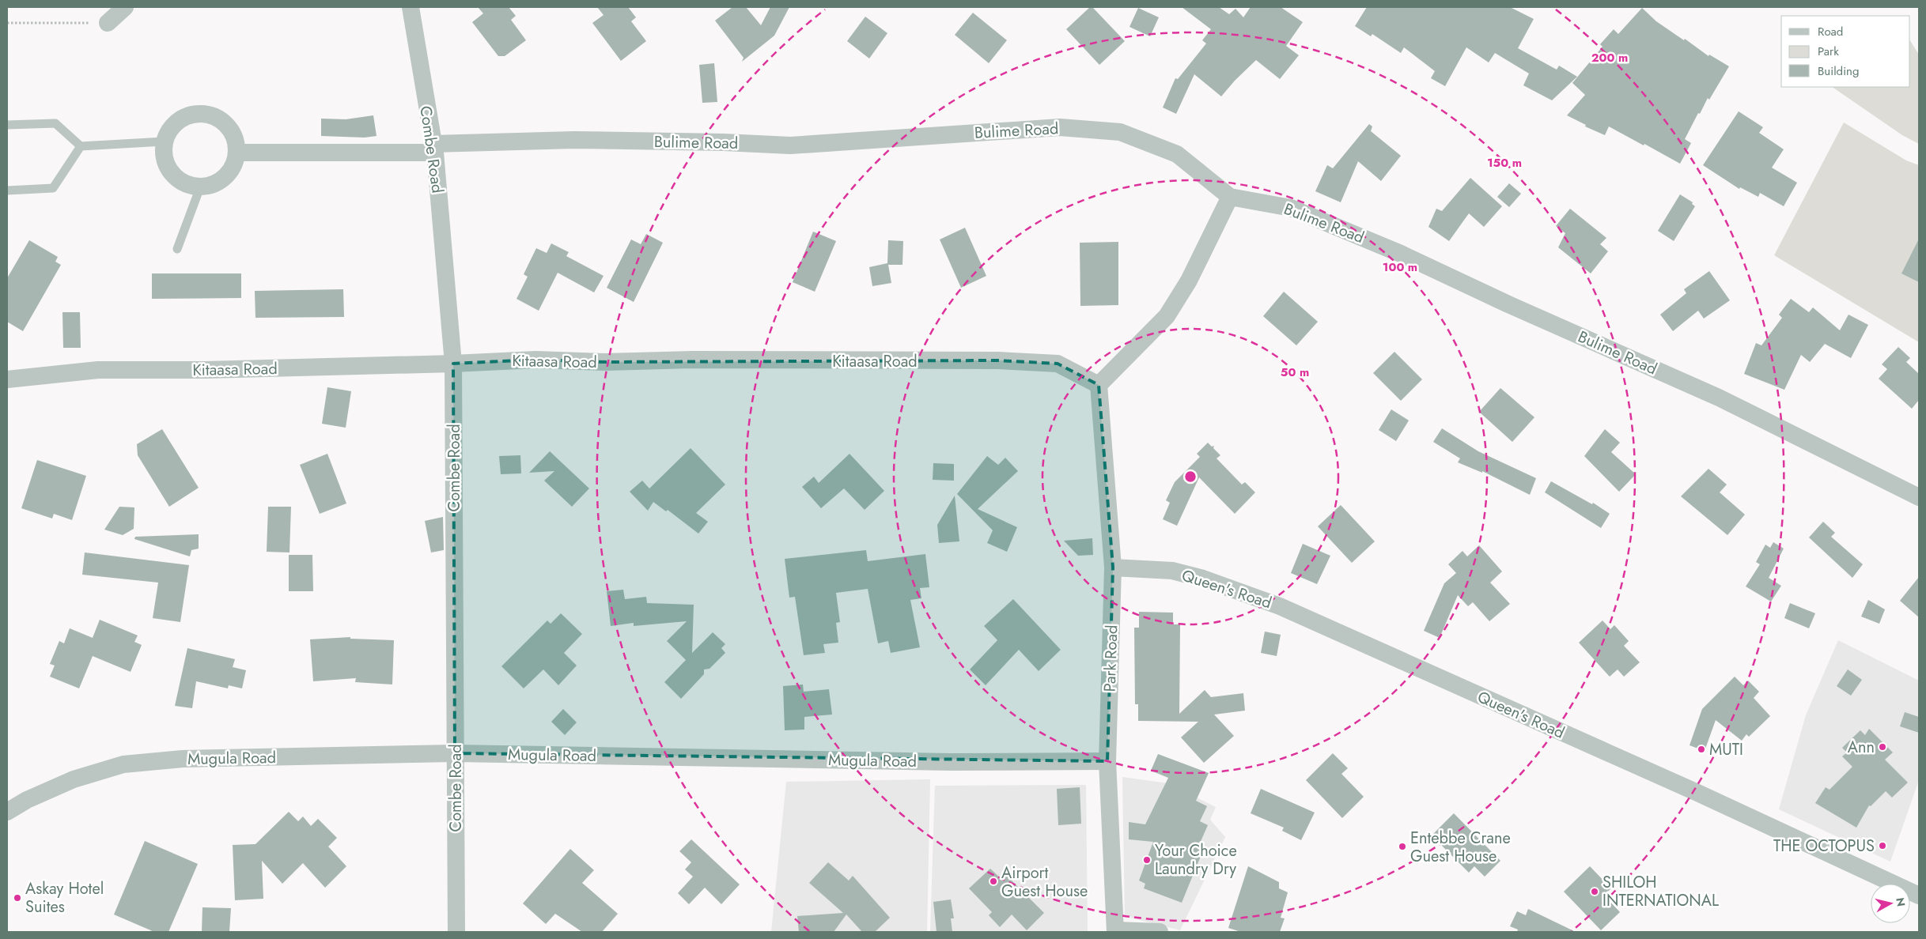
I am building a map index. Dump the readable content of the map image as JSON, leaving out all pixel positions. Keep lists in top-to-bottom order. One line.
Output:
{"streets":{"street":["Bulime Road","Combe Road","Kitaasa Road","Queen's Road","Park Road","Mugula Road"]},"crossings":[["Bulime Road","Combe Road"],["Combe Road","Kitaasa Road"],["Combe Road","Mugula Road"],["Kitaasa Road","Park Road"],["Queen's Road","Park Road"],["Park Road","Mugula Road"]],"places":["Ann","MUTI","THE OCTOPUS","Entebbe Crane Guest House","Your Choice Laundry Dry","Airport Guest House","SHILOH INTERNATIONAL","Askay Hotel Suites"],"legend":["Road","Park","Building"],"north":"right","rings":["200 m","150 m","100 m","50 m"]}
